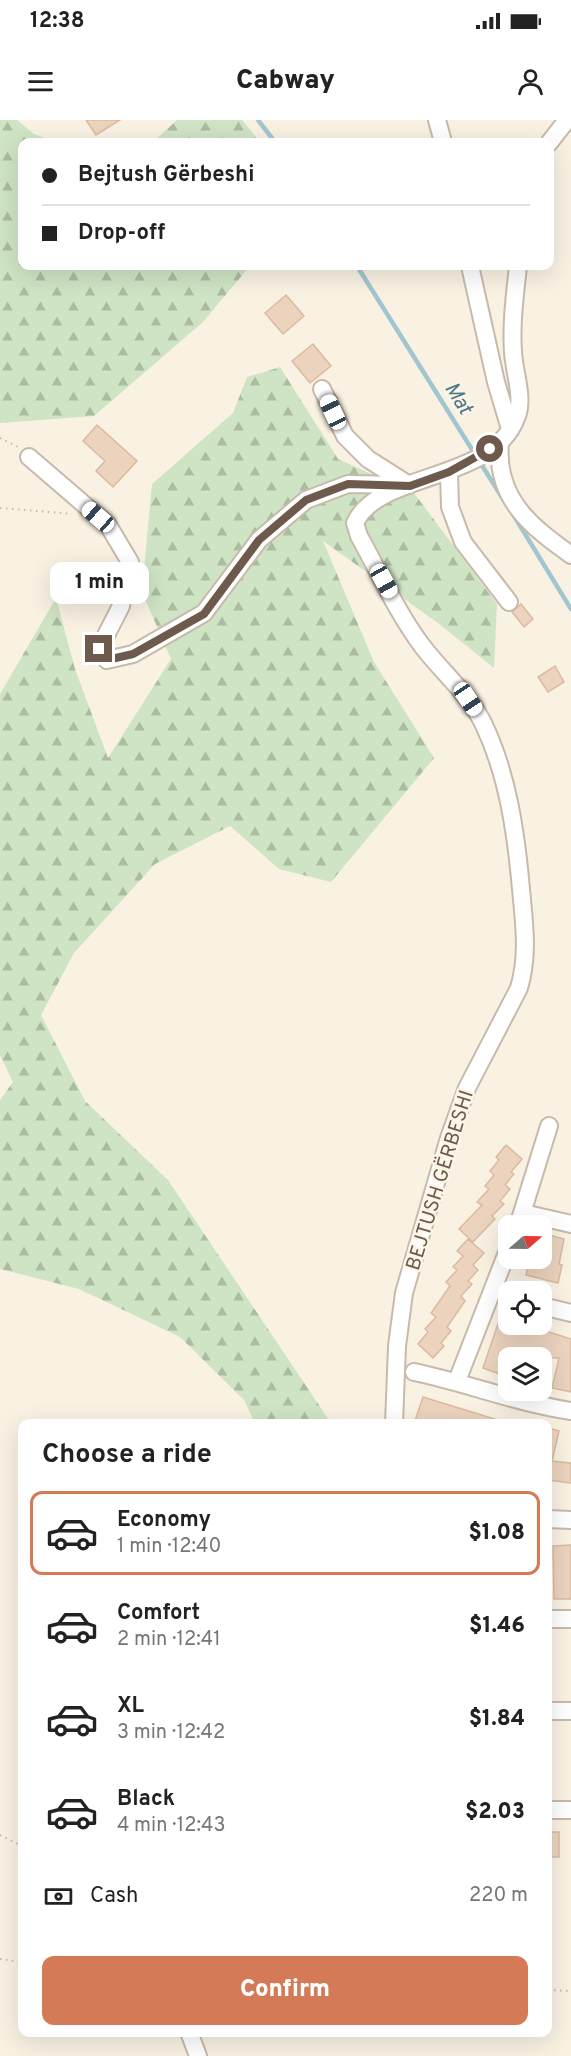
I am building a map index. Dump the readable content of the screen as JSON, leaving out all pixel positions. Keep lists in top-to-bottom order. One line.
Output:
{"streets":{"street":["BEJTUSH GËRBESHI"]},"water":["Mat"],"north":"right","page":{"status":"12:38","header":"Cabway","banner":["Bejtush Gërbeshi","Drop-off"],"bubble":"1 min","heading":"Choose a ride","list":[{"name":"Economy","note":"1 min · 12:40","value":"$1.08"},{"name":"Comfort","note":"2 min · 12:41","value":"$1.46"},{"name":"XL","note":"3 min · 12:42","value":"$1.84"},{"name":"Black","note":"4 min · 12:43","value":"$2.03"}],"pay":["Cash","220 m"],"buttons":"Confirm"}}
